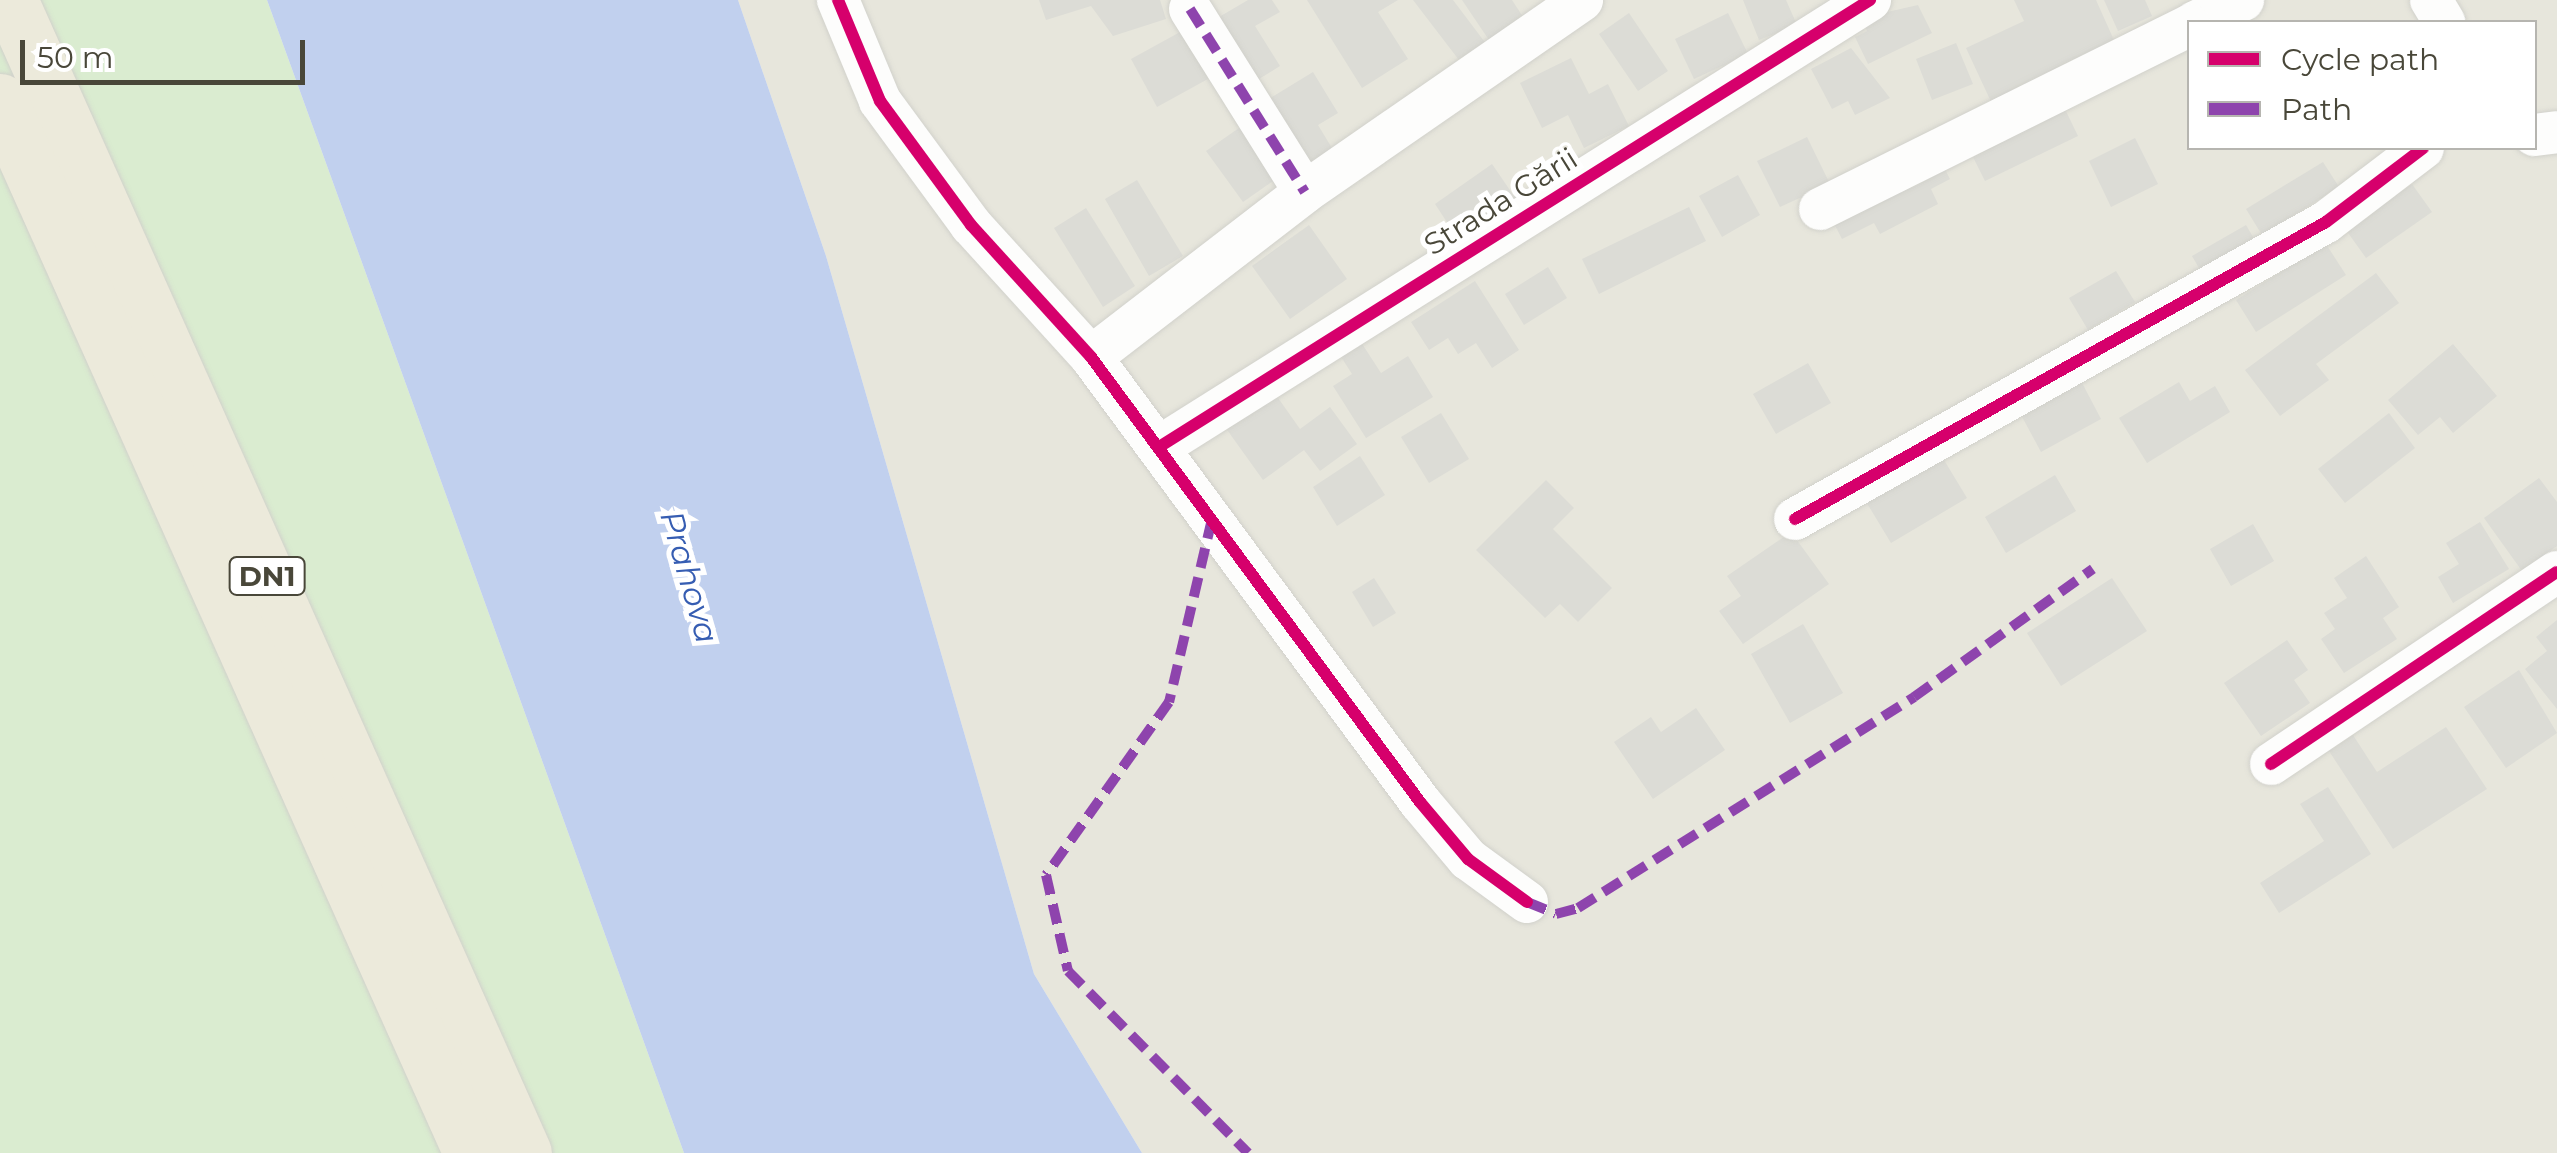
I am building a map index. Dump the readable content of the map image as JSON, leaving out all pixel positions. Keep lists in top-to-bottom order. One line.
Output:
{"streets":{"highway":["DN1"],"street":["Strada Gării"]},"water":["Prahova"],"legend":["Cycle path","Path"],"scale_bar":"50 m"}
